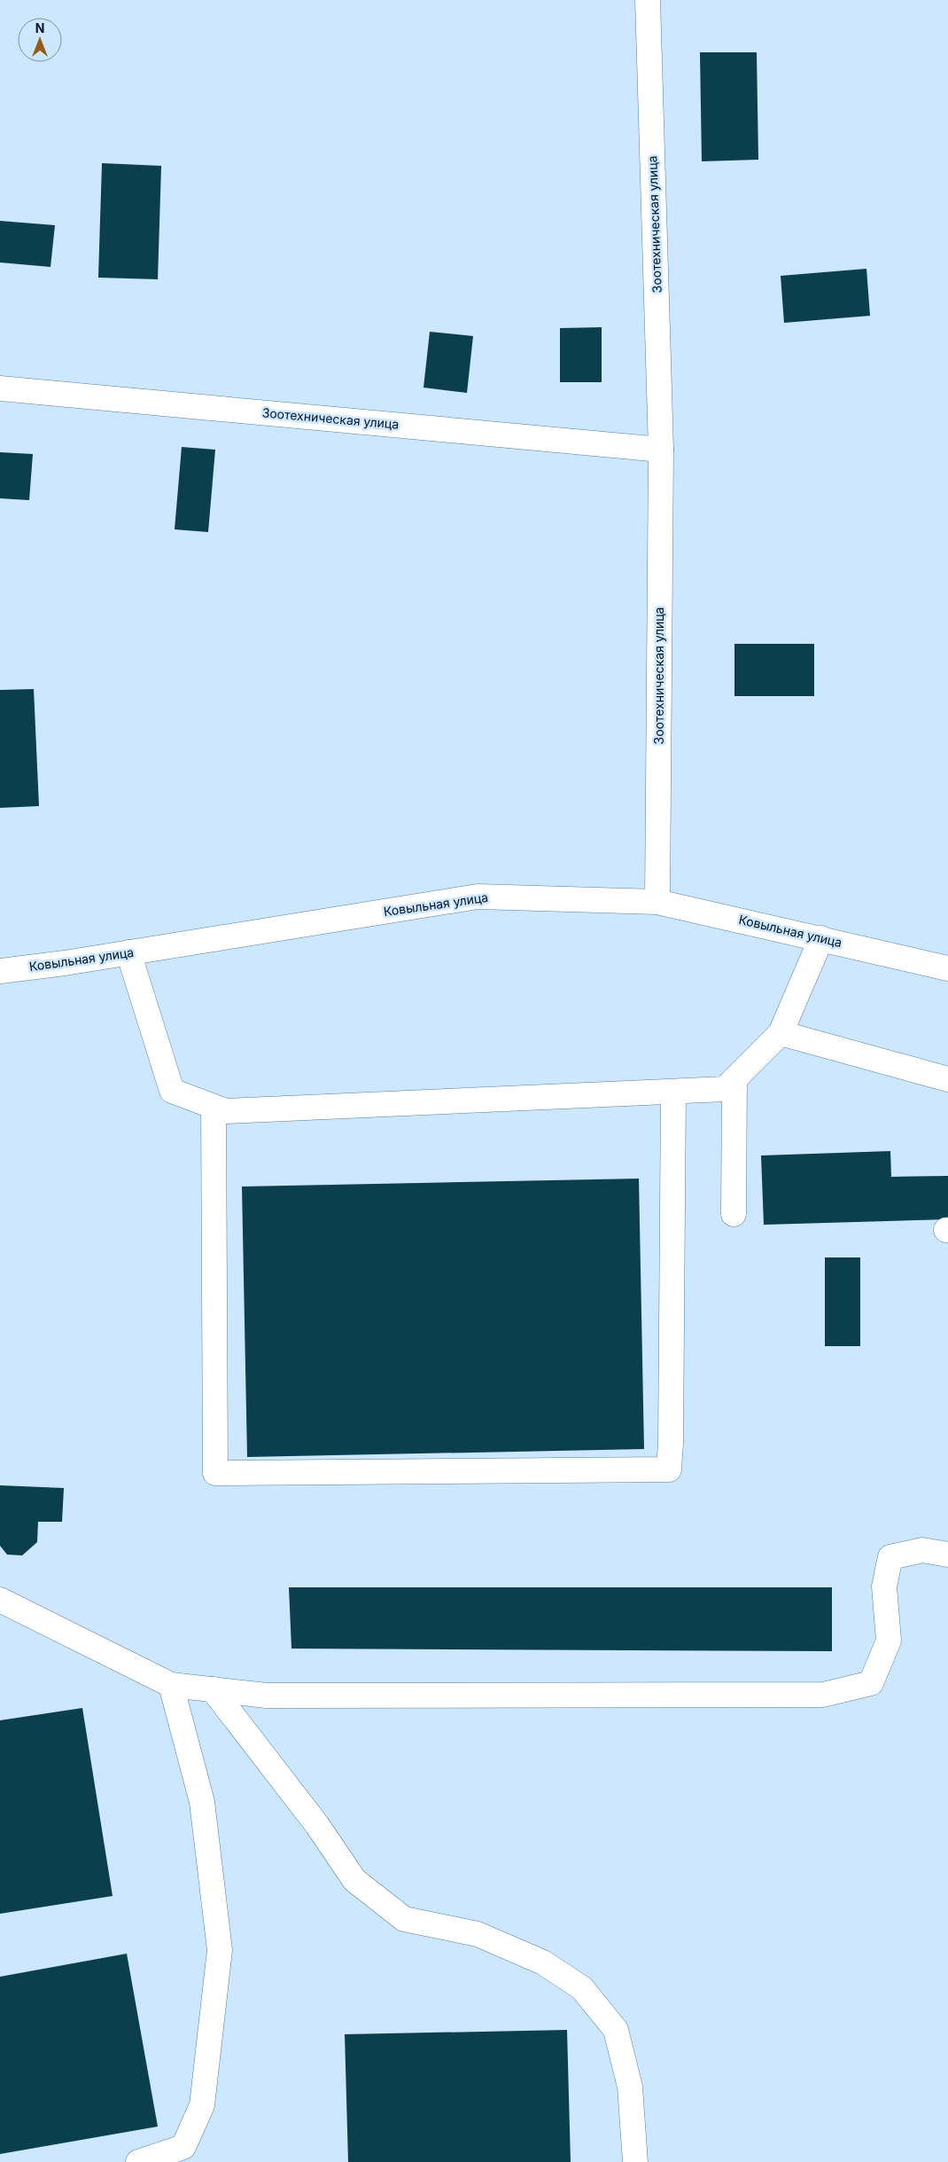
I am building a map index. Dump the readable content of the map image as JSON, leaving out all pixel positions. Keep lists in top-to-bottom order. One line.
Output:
{"streets":{"street":["Зоотехническая улица","Ковыльная улица"]},"crossings":[["Зоотехническая улица","Ковыльная улица"]],"north":"top"}
